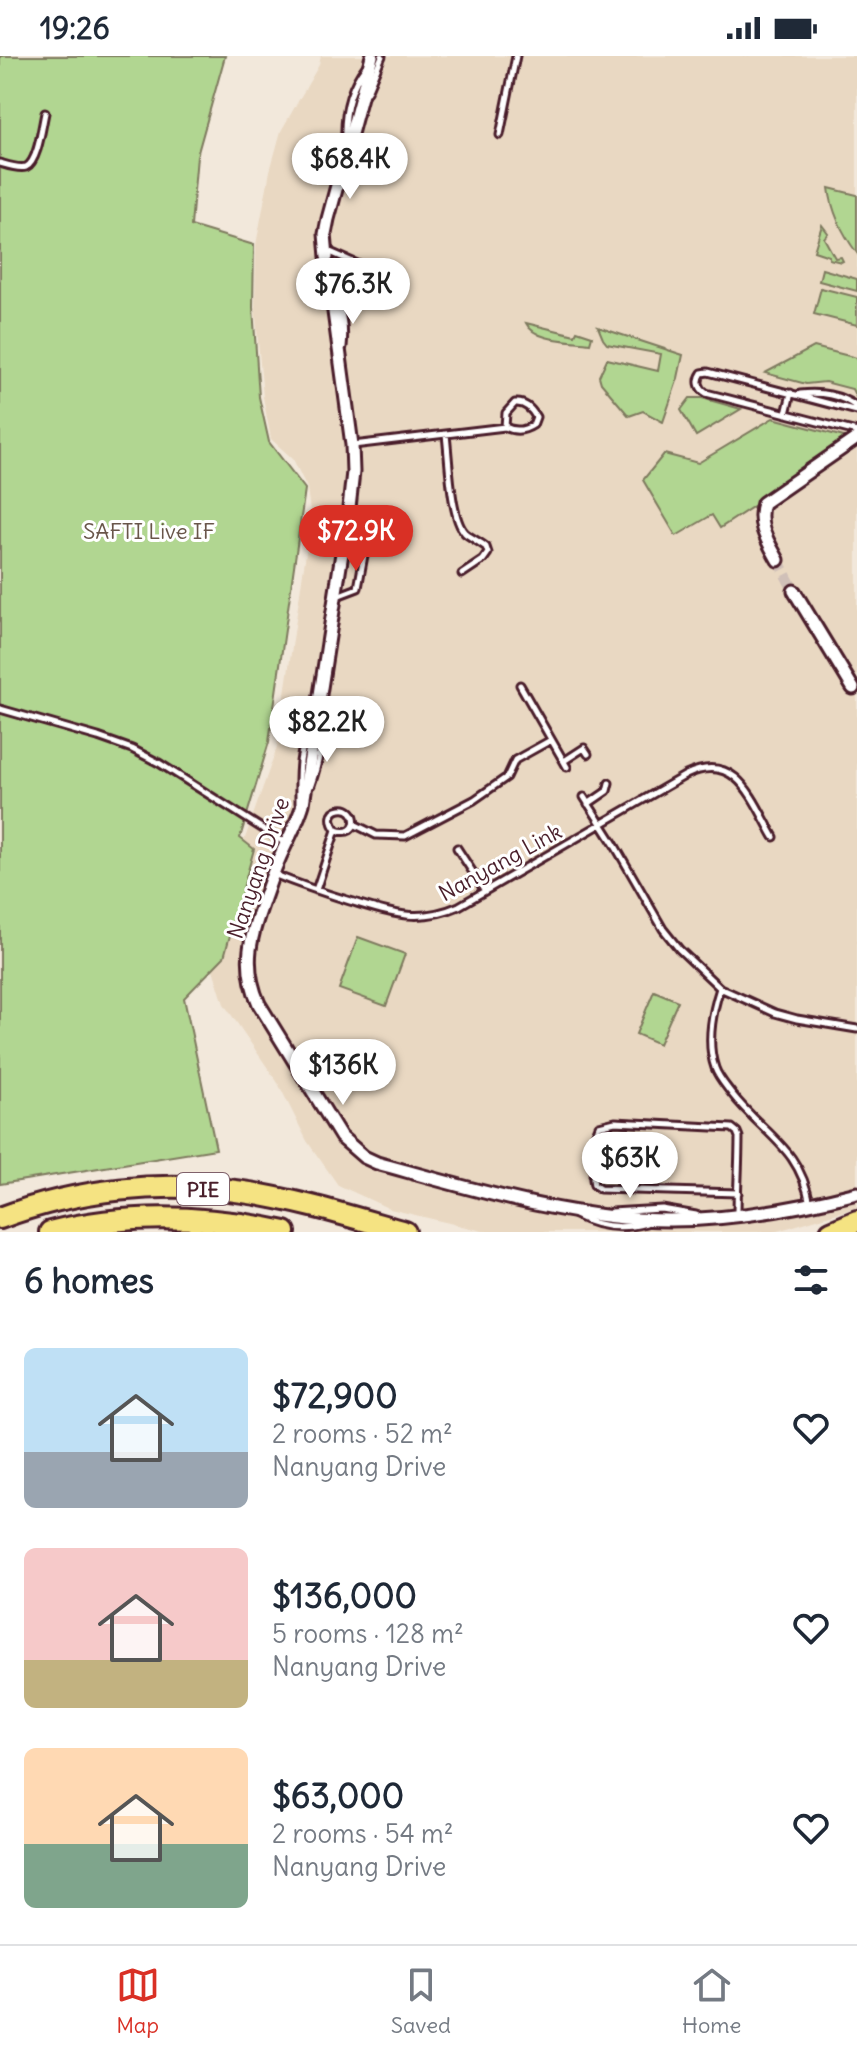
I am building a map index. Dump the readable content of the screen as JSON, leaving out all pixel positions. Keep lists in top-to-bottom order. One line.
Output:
{"streets":{"highway":["PIE"],"street":["Nanyang Drive"],"lane":["Nanyang Link"]},"crossings":[["Nanyang Link","Nanyang Drive"]],"parks":["SAFTI Live IF"],"page":{"status":"19:26","price":["$68.4K","$76.3K","$72.9K","$82.2K","$136K","$63K"],"heading":"6 homes","list":[{"name":"$72,900","note":"2 rooms · 52 m² · Nanyang Drive"},{"name":"$136,000","note":"5 rooms · 128 m² · Nanyang Drive"},{"name":"$63,000","note":"2 rooms · 54 m² · Nanyang Drive"}],"tabs":["Map","Saved","Home"]}}
